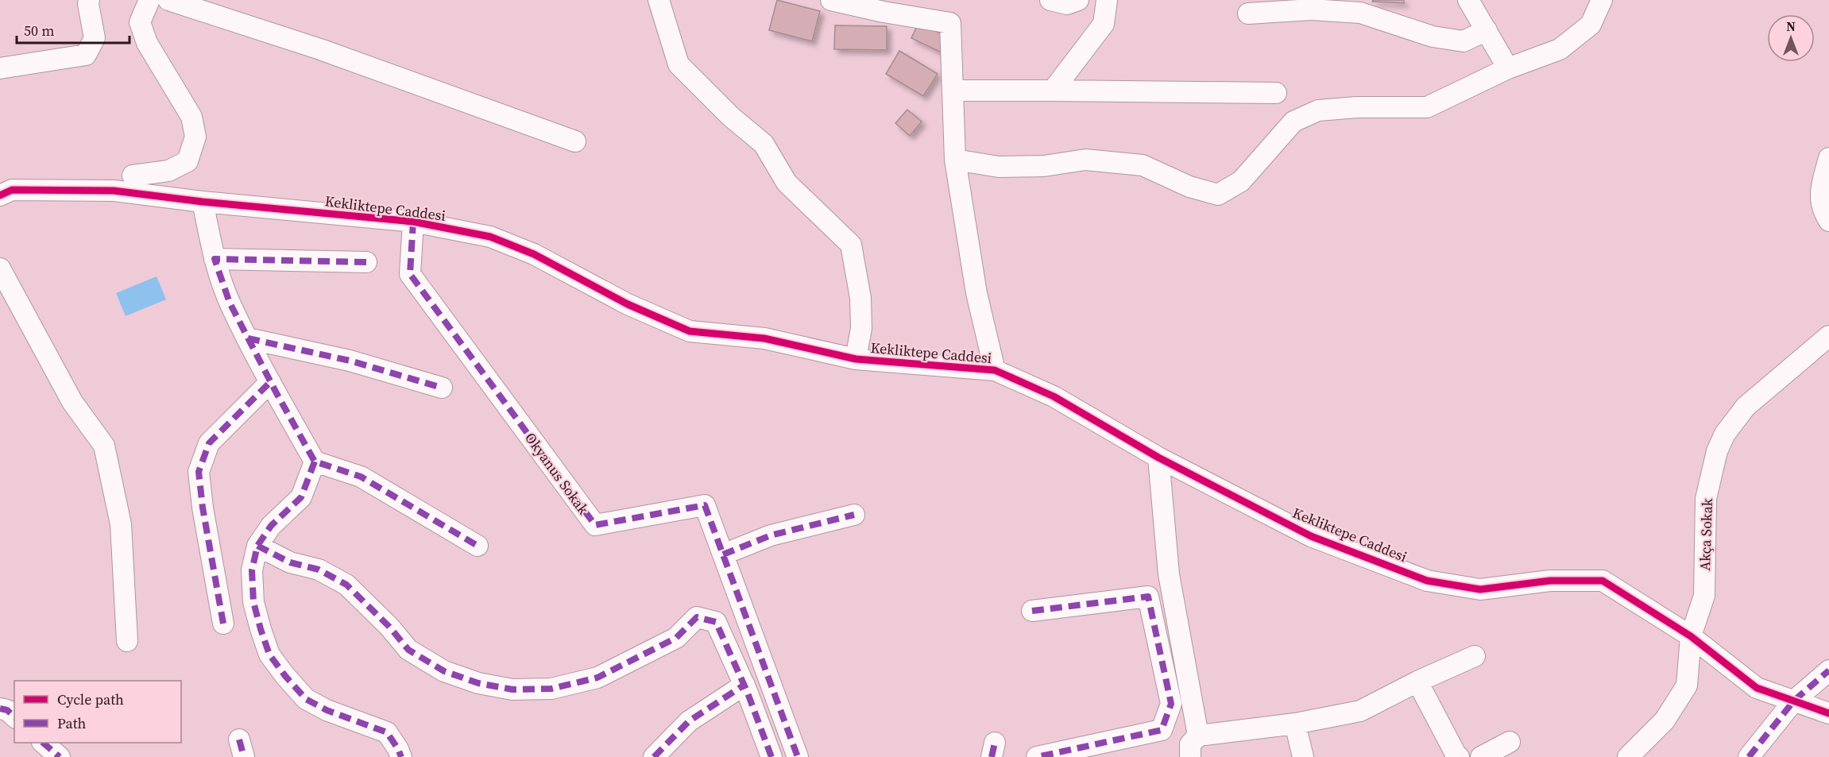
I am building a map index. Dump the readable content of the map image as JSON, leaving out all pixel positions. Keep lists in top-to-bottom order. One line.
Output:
{"streets":{"street":["Kekliktepe Caddesi","Okyanus Sokak","Akça Sokak"]},"crossings":[["Kekliktepe Caddesi","Okyanus Sokak"],["Kekliktepe Caddesi","Akça Sokak"]],"legend":["Cycle path","Path"],"scale_bar":"50 m","north":"top"}
